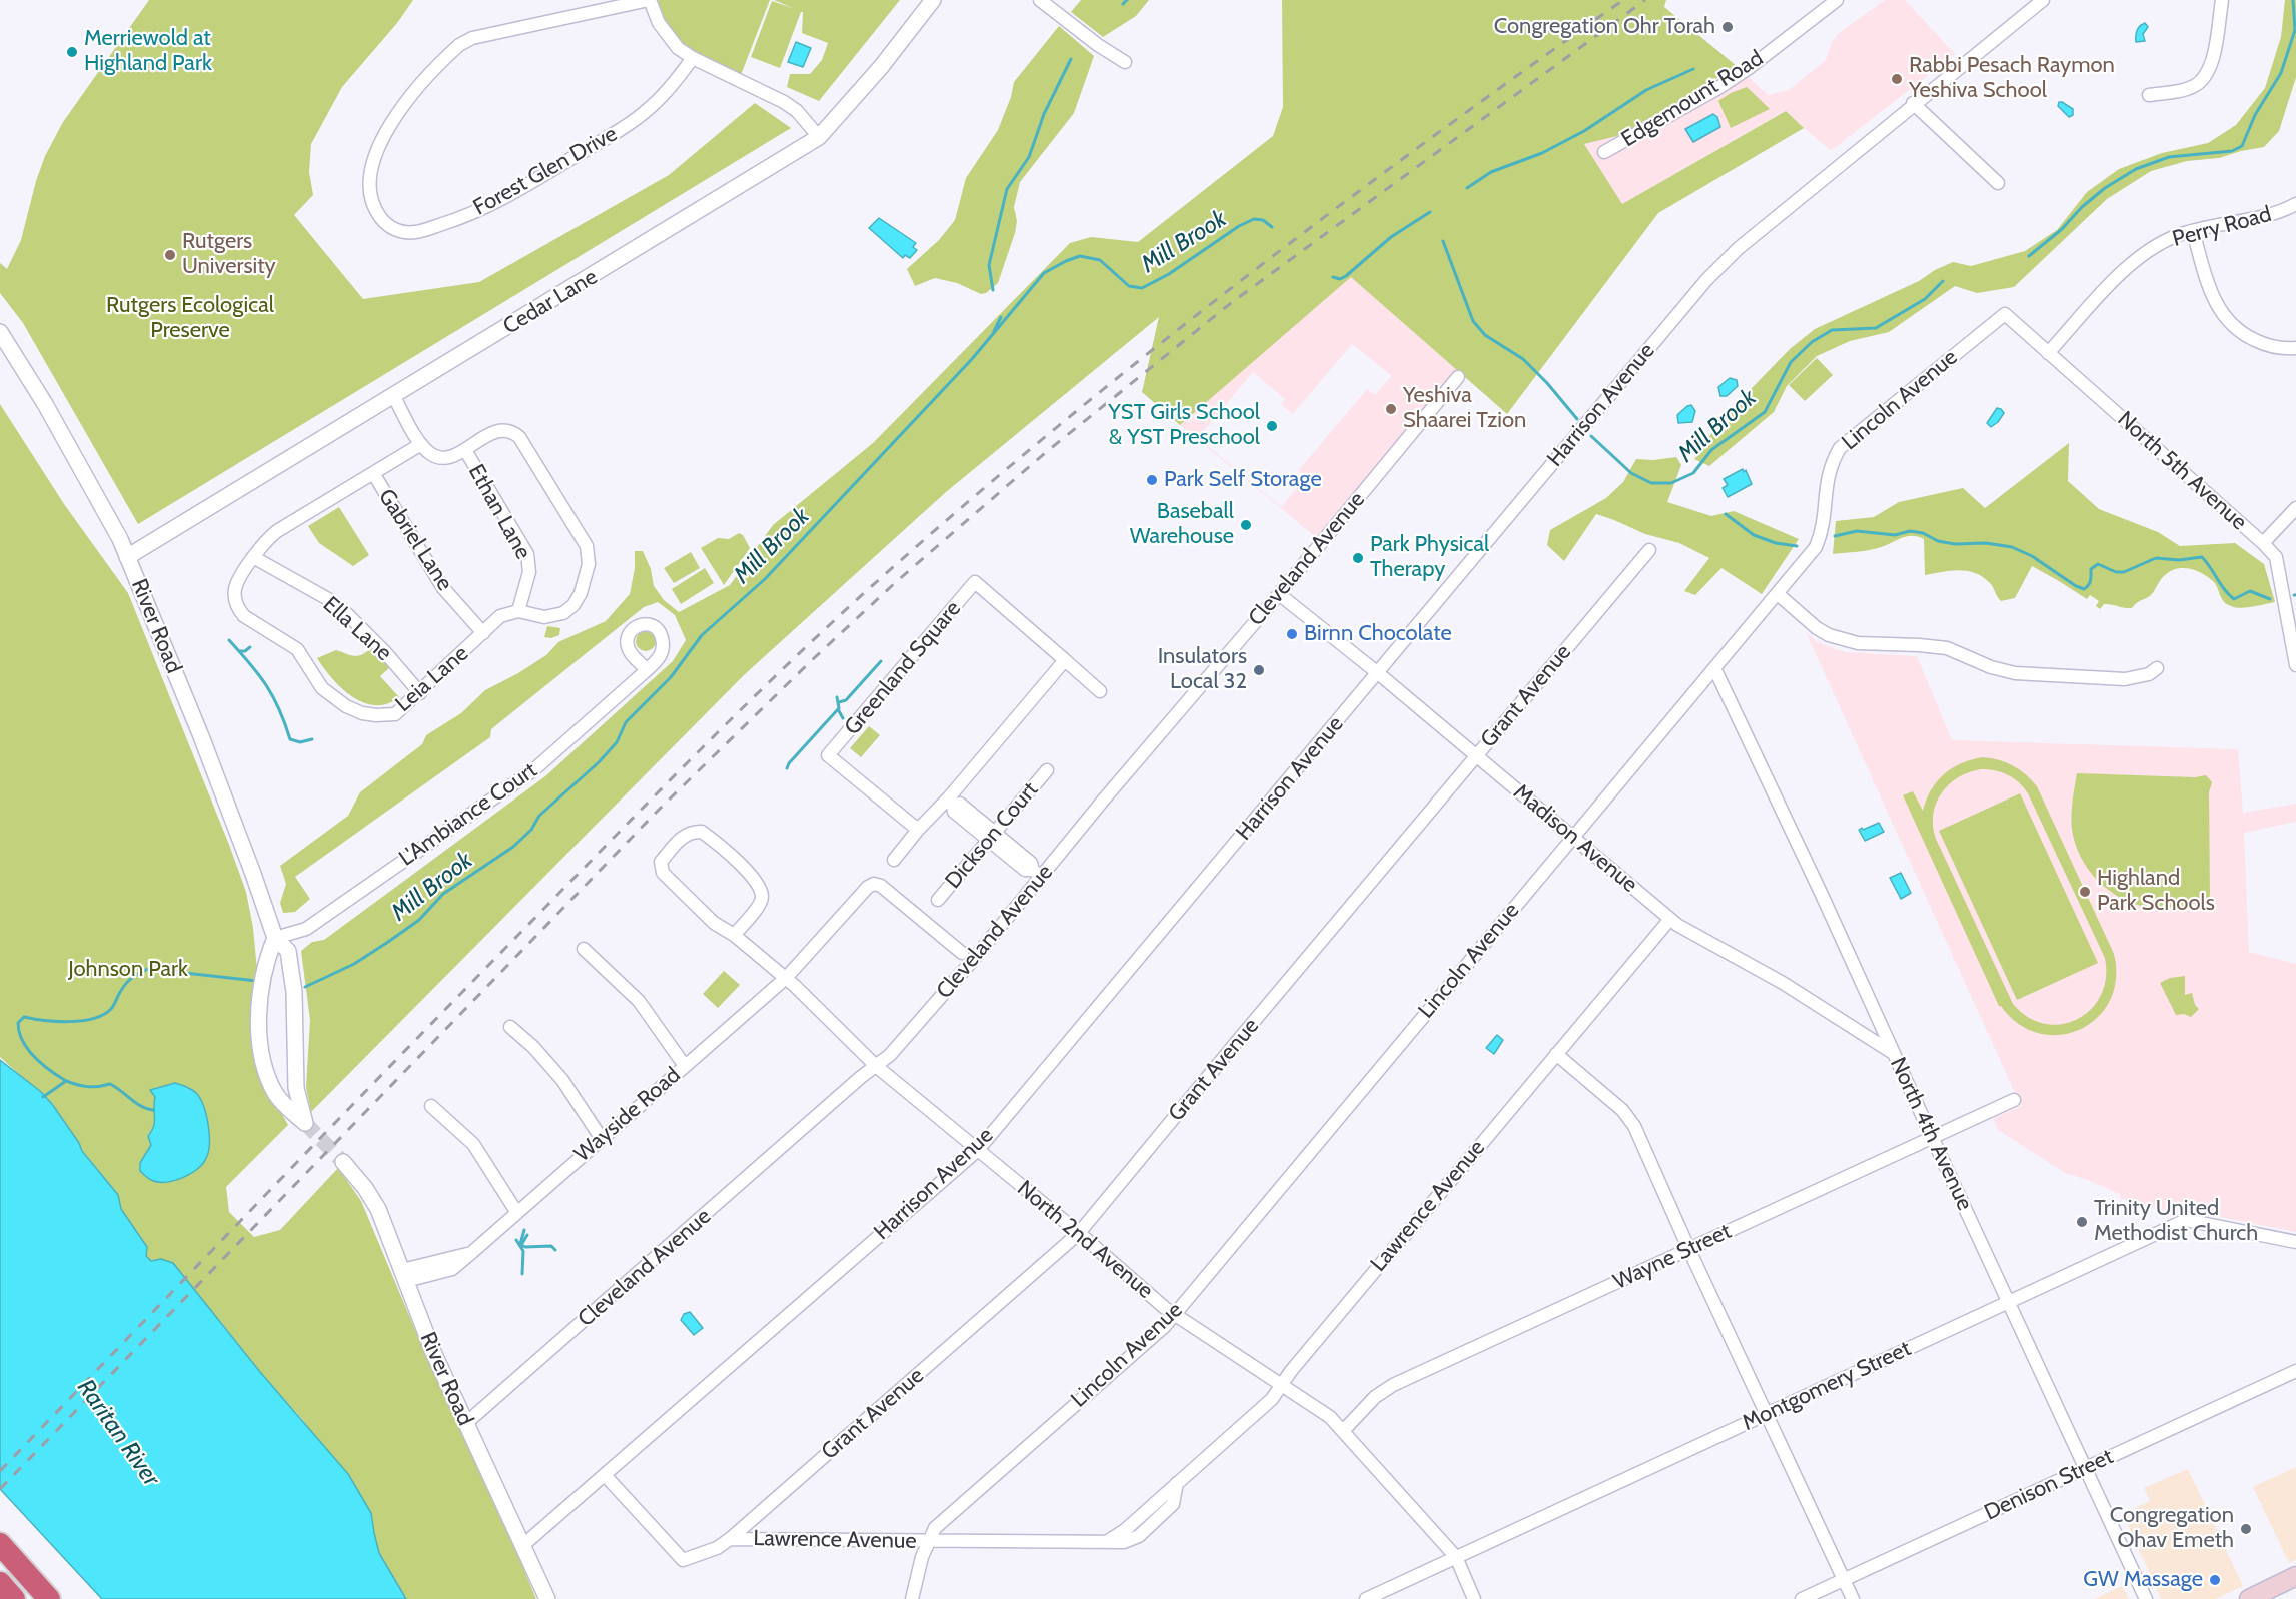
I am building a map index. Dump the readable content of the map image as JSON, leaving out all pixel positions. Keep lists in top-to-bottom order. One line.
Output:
{"streets":{"street":["Edgemount Road","Forest Glen Drive","Perry Road","Cedar Lane","Lincoln Avenue","Harrison Avenue","North 5th Avenue","Ethan Lane","Gabriel Lane","Cleveland Avenue","River Road","Ella Lane","Greenland Square","Leia Lane","Grant Avenue","L'Ambiance Court","Dickson Court","Madison Avenue","Wayside Road","North 4th Avenue","Lawrence Avenue","North 2nd Avenue","Wayne Street","Montgomery Street","Denison Street"]},"crossings":[["Forest Glen Drive","Cedar Lane"],["Perry Road","North 5th Avenue"],["Cedar Lane","River Road"],["Lincoln Avenue","North 5th Avenue"],["Lincoln Avenue","Madison Avenue"],["Lincoln Avenue","North 4th Avenue"],["Lincoln Avenue","Lawrence Avenue"],["Lincoln Avenue","North 2nd Avenue"],["Harrison Avenue","River Road"],["Harrison Avenue","Madison Avenue"],["Harrison Avenue","Lawrence Avenue"],["Harrison Avenue","North 2nd Avenue"],["Ethan Lane","Leia Lane"],["Gabriel Lane","Leia Lane"],["Cleveland Avenue","River Road"],["Cleveland Avenue","Madison Avenue"],["Cleveland Avenue","North 2nd Avenue"],["River Road","L'Ambiance Court"],["River Road","Wayside Road"],["Ella Lane","Leia Lane"],["Grant Avenue","Madison Avenue"],["Grant Avenue","Lawrence Avenue"],["Grant Avenue","North 2nd Avenue"],["Madison Avenue","North 4th Avenue"],["Madison Avenue","Lawrence Avenue"],["Wayside Road","North 2nd Avenue"],["North 4th Avenue","Wayne Street"],["North 4th Avenue","Montgomery Street"],["North 4th Avenue","Denison Street"],["Lawrence Avenue","North 2nd Avenue"],["North 2nd Avenue","Wayne Street"],["North 2nd Avenue","Montgomery Street"]],"water":["Mill Brook","Raritan River"],"parks":["Rutgers Ecological Preserve","Johnson Park"],"places":["Congregation Ohr Torah","Merriewold at Highland Park","Rabbi Pesach Raymon Yeshiva School","Rutgers University","Yeshiva Shaarei Tzion","YST Girls School & YST Preschool","Park Self Storage","Baseball Warehouse","Park Physical Therapy","Birnn Chocolate","Insulators Local 32","Highland Park Schools","Trinity United Methodist Church","Congregation Ohav Emeth","GW Massage"]}
